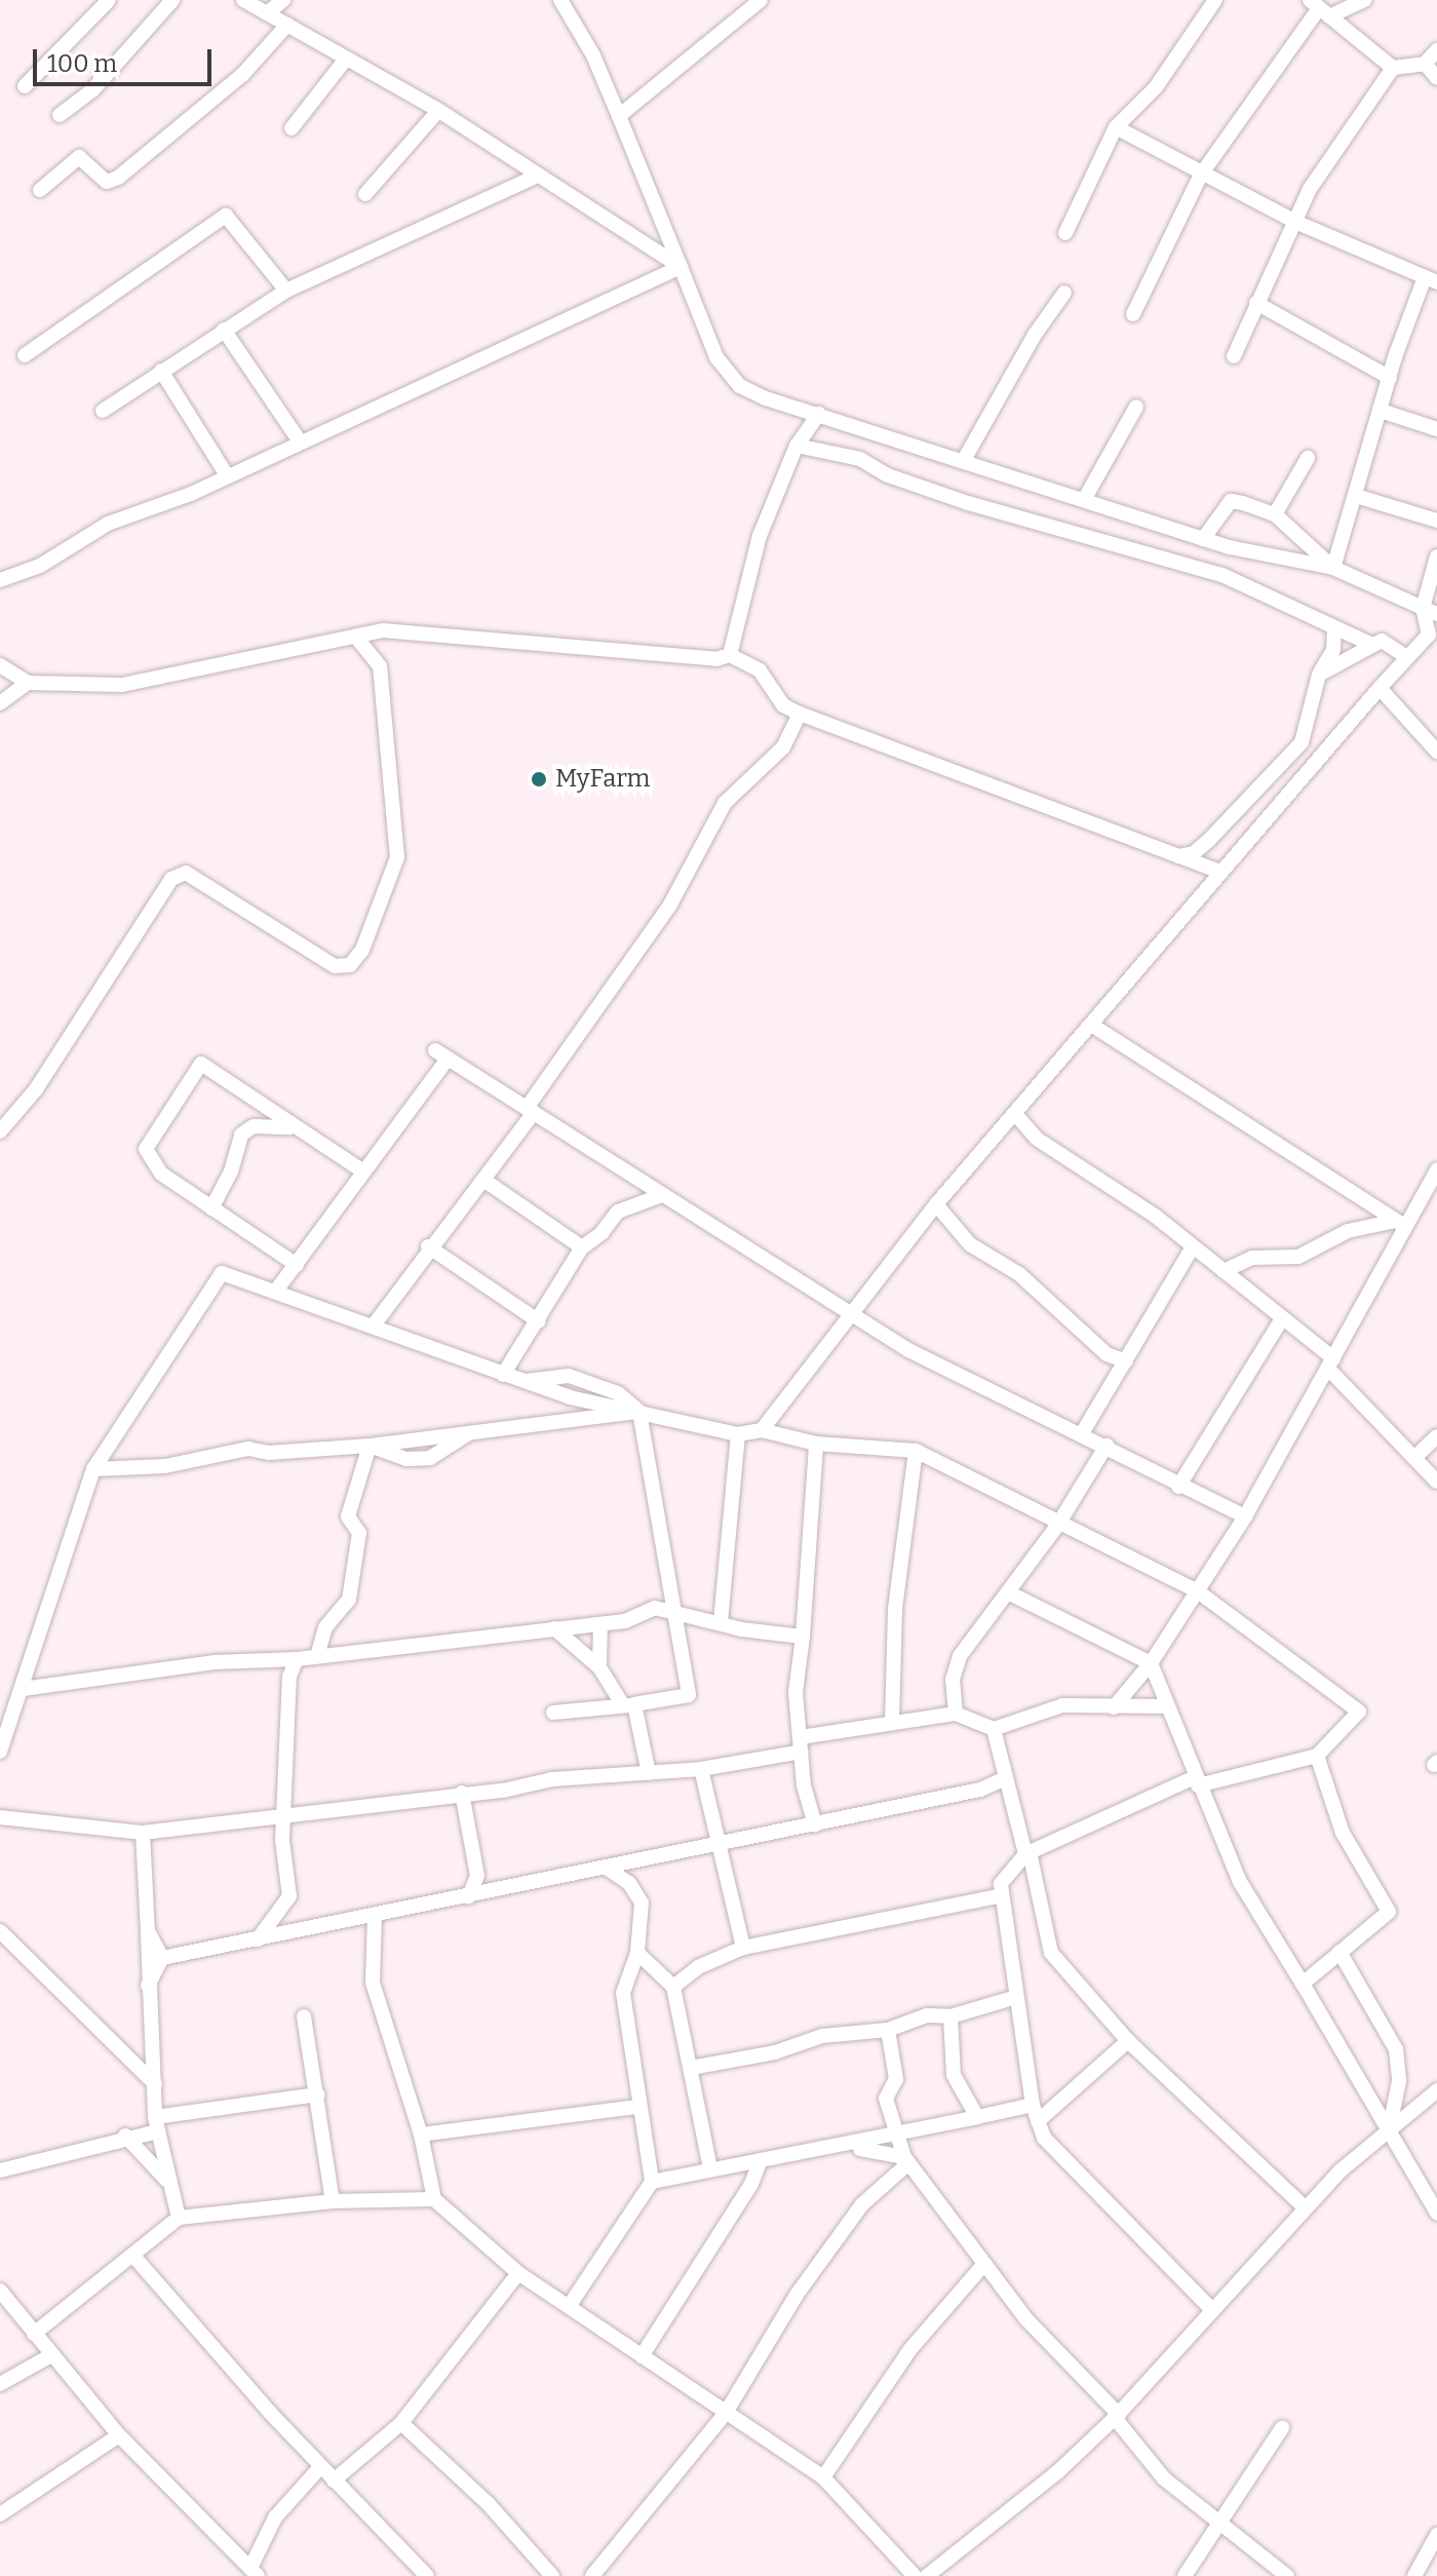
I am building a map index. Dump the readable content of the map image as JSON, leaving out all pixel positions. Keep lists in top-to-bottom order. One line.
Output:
{"places":["MyFarm"],"scale_bar":"100 m"}
